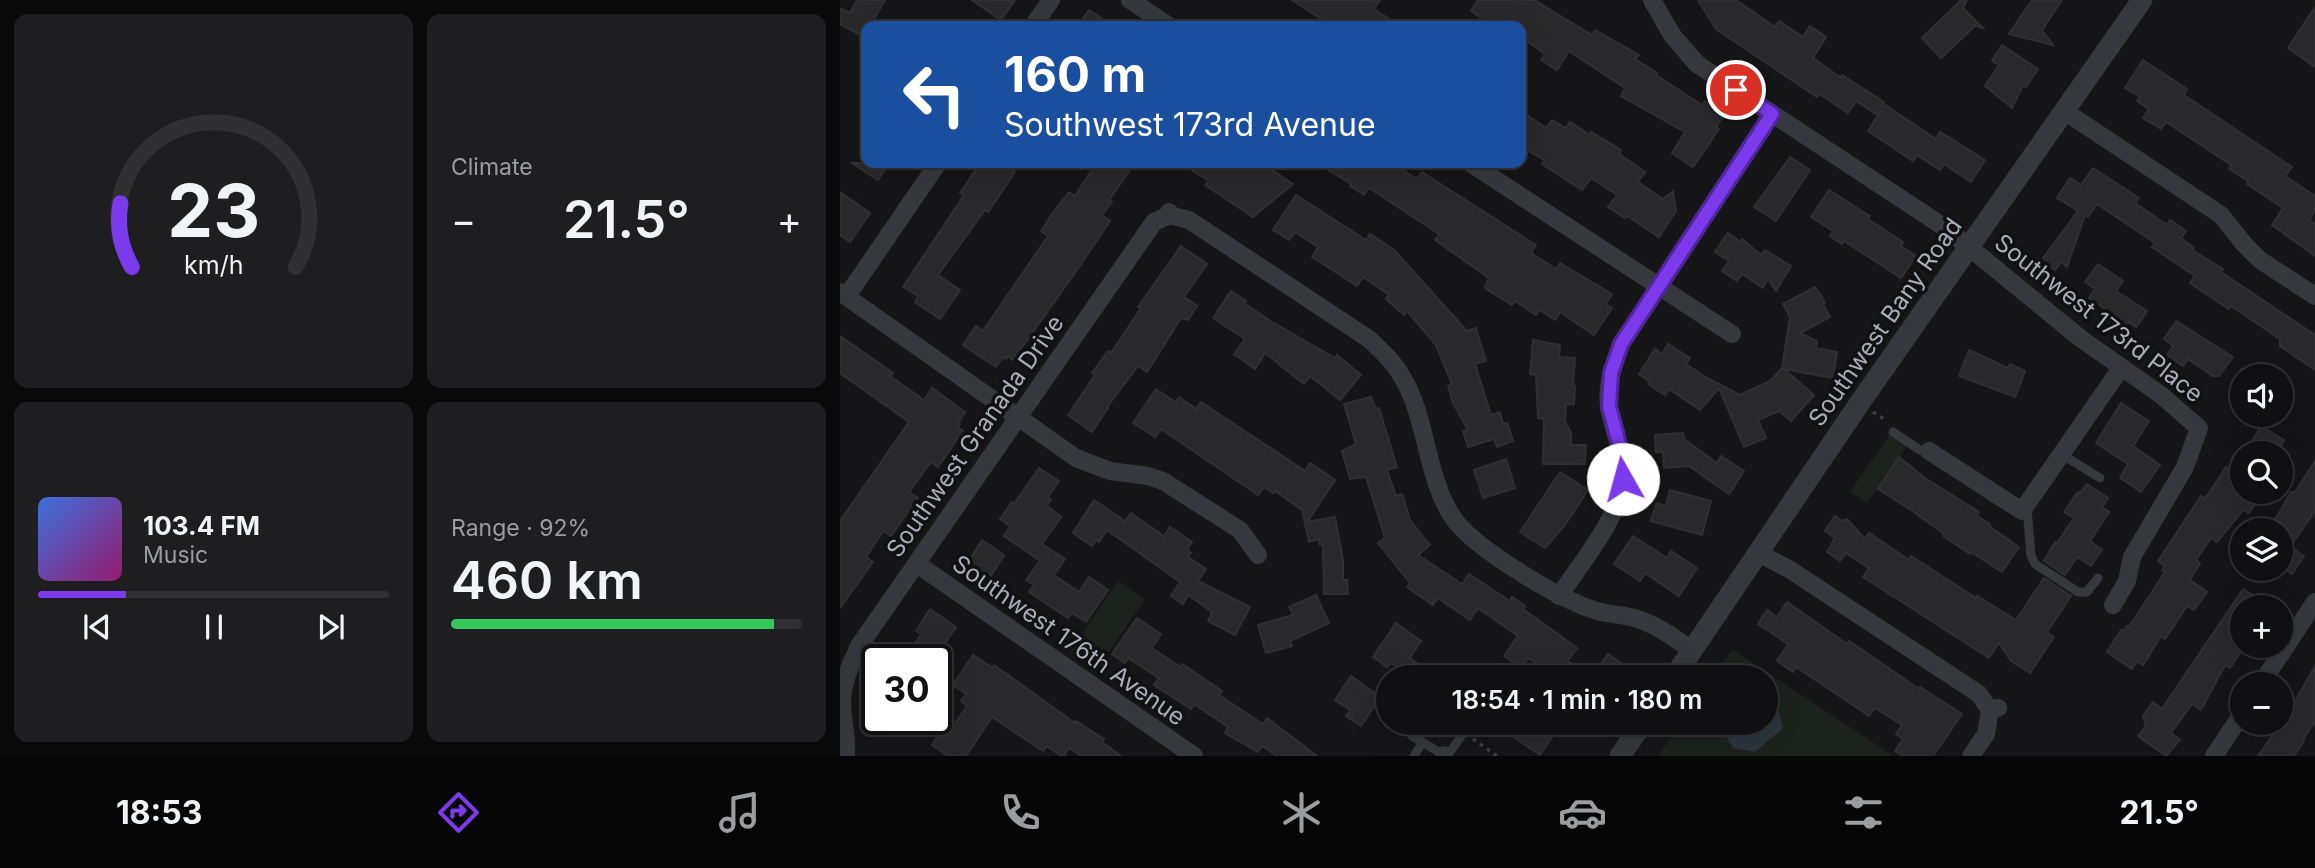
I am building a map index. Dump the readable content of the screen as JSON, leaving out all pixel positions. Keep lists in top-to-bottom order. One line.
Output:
{"streets":{"street":["Southwest 173rd Place","Southwest Bany Road","Southwest Granada Drive","Southwest 176th Avenue"]},"crossings":[["Southwest 173rd Place","Southwest Bany Road"],["Southwest Granada Drive","Southwest 176th Avenue"]],"page":{"tile":["Climate",["Range · 92%","460 km"]],"turn":["160 m","Southwest 173rd Avenue"],"heat":["−","21.5°","+"],"map_buttons":["+","−"],"song":["103.4 FM","Music"],"limit":"30","trip":"18:54 · 1 min · 180 m","tabs":["18:53","21.5°"],"gauge":["23","km/h"]}}
